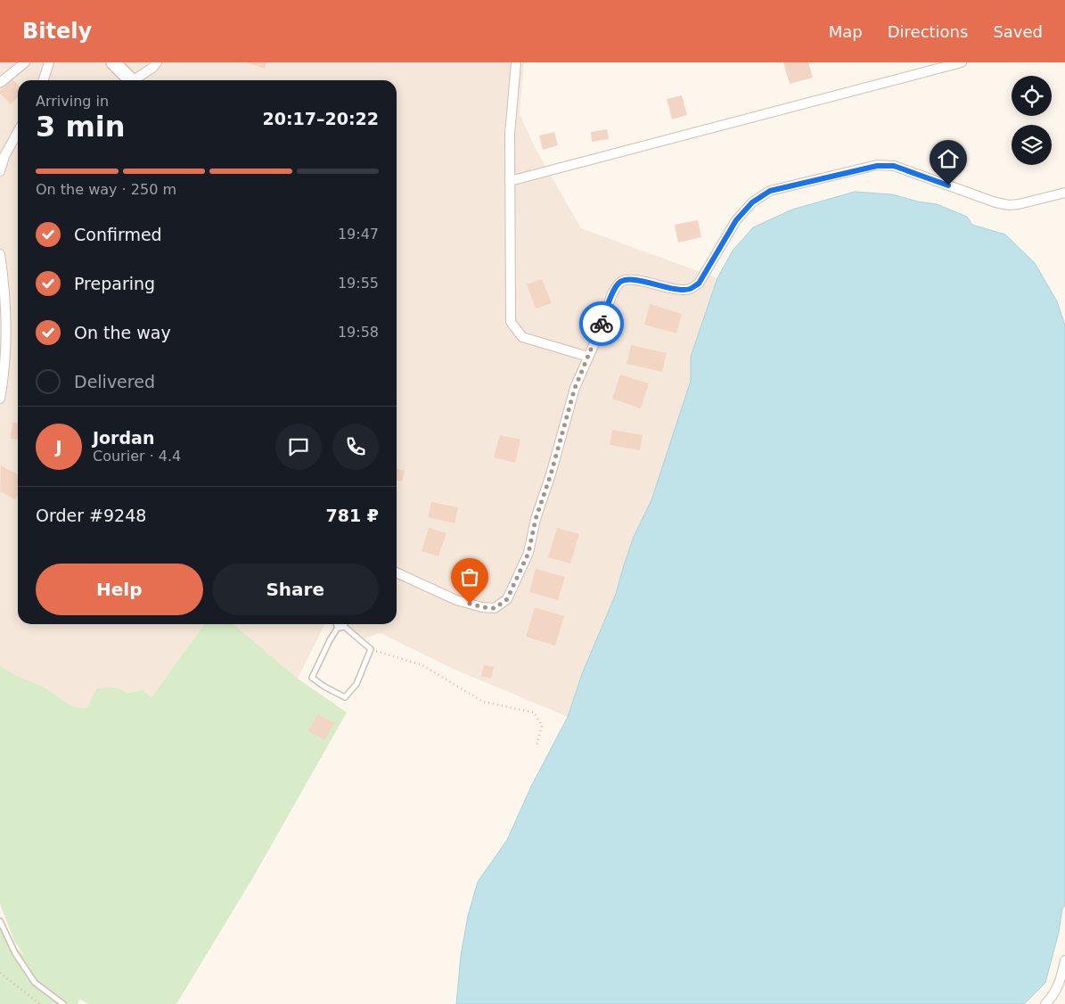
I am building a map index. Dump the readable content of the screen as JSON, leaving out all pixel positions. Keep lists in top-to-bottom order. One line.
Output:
{"page":{"header":"Bitely","nav":["Map","Directions","Saved"],"heading":["3 min","Arriving in","20:17–20:22"],"panel":["Jordan","Courier · 4.4","Order #9248","781 ₽"],"bar":"On the way · 250 m","list":[["Confirmed","19:47"],["Preparing","19:55"],["On the way","19:58"],"Delivered"],"round":"J","buttons":["Help","Share"]}}
